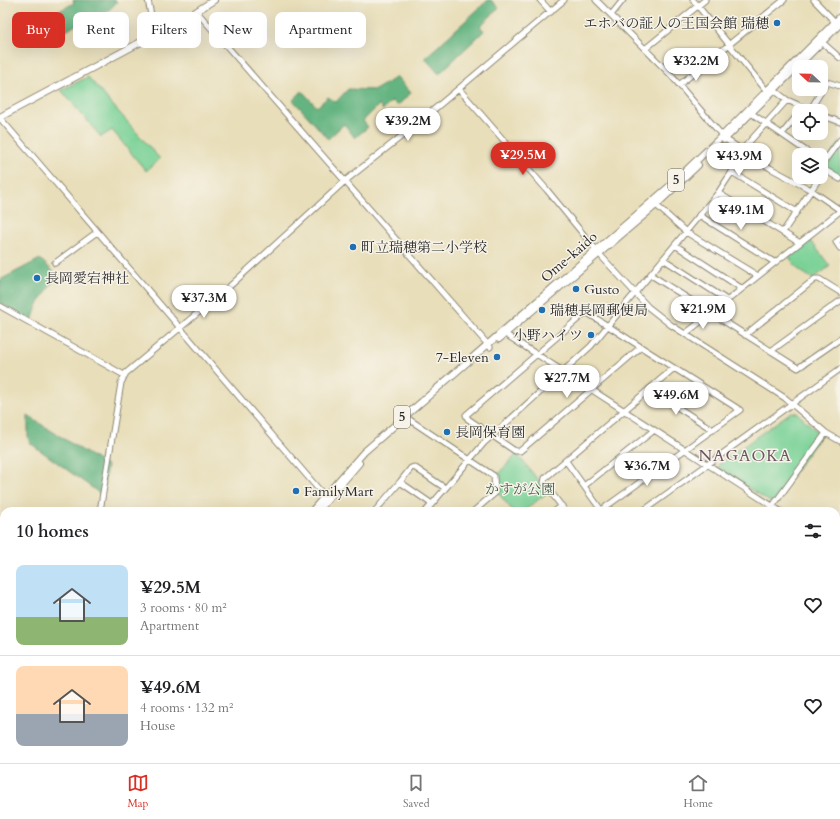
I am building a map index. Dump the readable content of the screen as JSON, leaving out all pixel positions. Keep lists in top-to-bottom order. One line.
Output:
{"streets":{"main road":["5","Ome-kaido"]},"districts":["NAGAOKA"],"parks":["かすが公園"],"places":["エホバの証人の王国会館 瑞穂","町立瑞穂第二小学校","長岡愛宕神社","Gusto","瑞穂長岡郵便局","小野ハイツ","7-Eleven","長岡保育園","FamilyMart"],"north":"left","page":{"chip":["Buy","Rent","Filters","New","Apartment"],"price":["¥32.2M","¥39.2M","¥29.5M","¥43.9M","¥49.1M","¥37.3M","¥21.9M","¥27.7M","¥49.6M","¥36.7M"],"heading":"10 homes","list":[{"name":"¥29.5M","note":"3 rooms · 80 m² · Apartment"},{"name":"¥49.6M","note":"4 rooms · 132 m² · House"}],"tabs":["Map","Saved","Home"]}}
